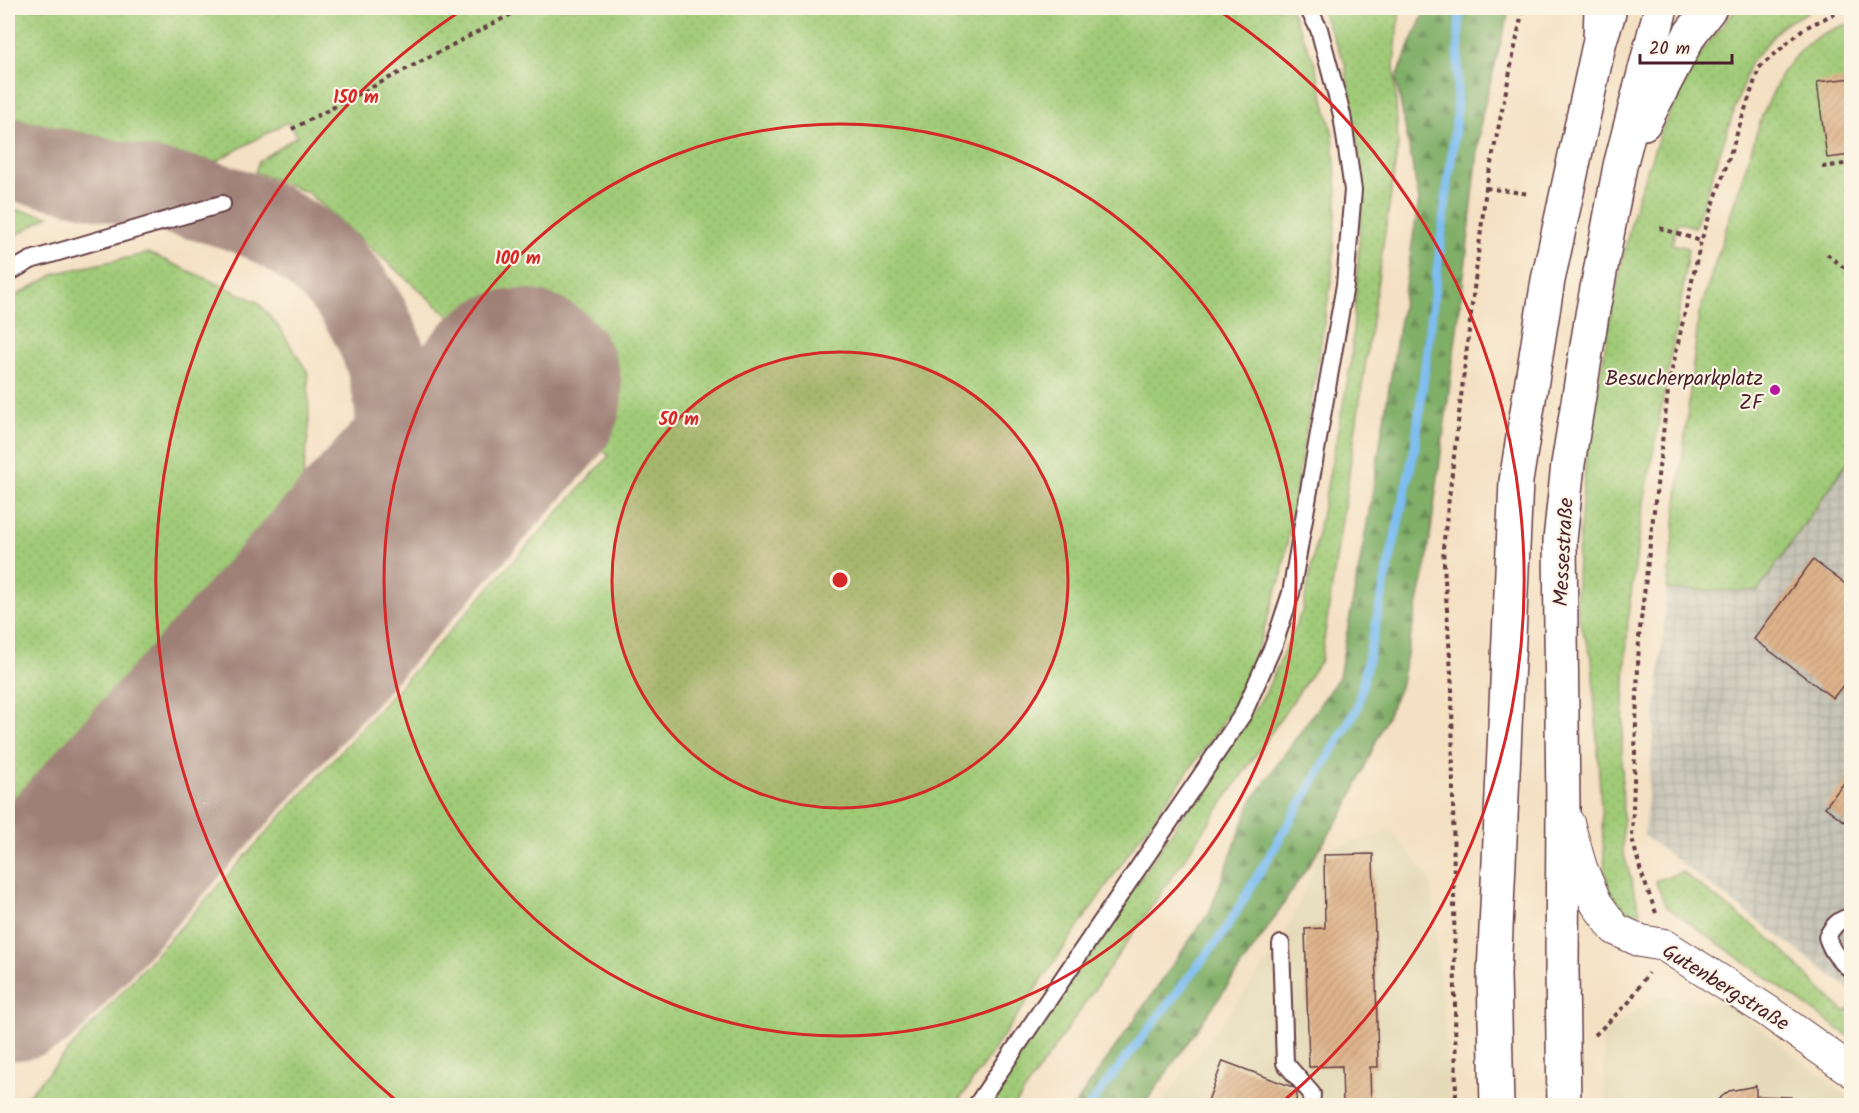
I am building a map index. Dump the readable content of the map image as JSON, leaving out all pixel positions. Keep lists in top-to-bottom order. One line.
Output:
{"streets":{"street":["Messestraße","Gutenbergstraße"]},"crossings":[["Messestraße","Gutenbergstraße"]],"places":["Besucherparkplatz ZF"],"scale_bar":"20 m","rings":["150 m","100 m","50 m"]}
